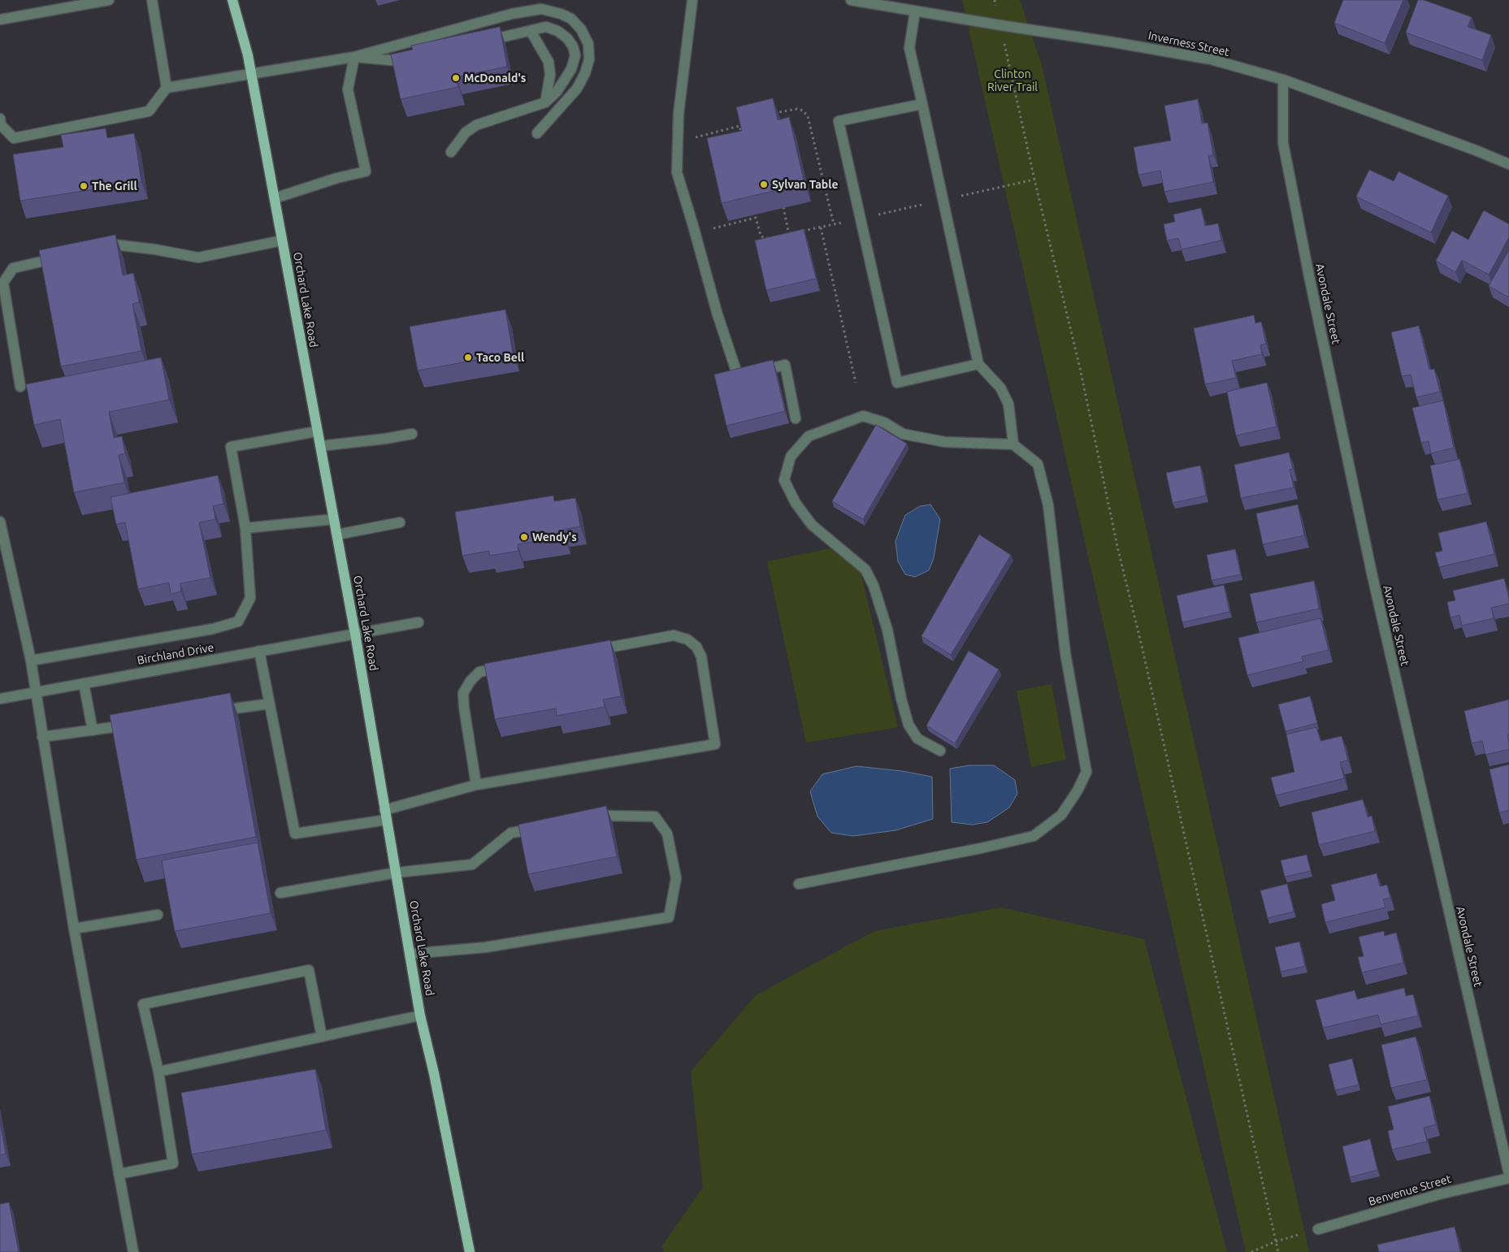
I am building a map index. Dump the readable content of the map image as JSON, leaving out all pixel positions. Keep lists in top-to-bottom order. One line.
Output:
{"streets":{"main road":["Orchard Lake Road"],"street":["Inverness Street","Avondale Street","Birchland Drive","Benvenue Street"]},"crossings":[["Inverness Street","Avondale Street"],["Orchard Lake Road","Birchland Drive"]],"parks":["Clinton River Trail"],"places":["McDonald's","Sylvan Table","The Grill","Taco Bell","Wendy's"]}
